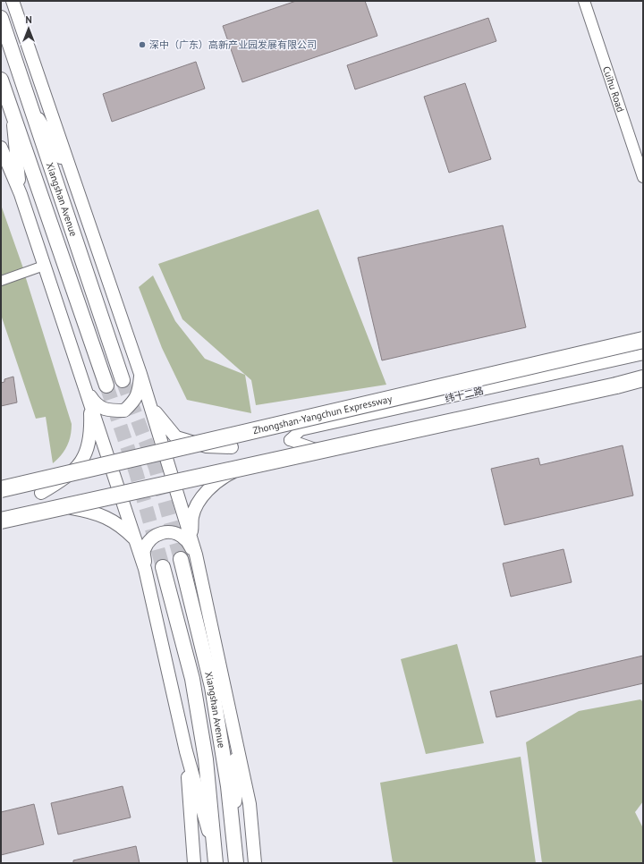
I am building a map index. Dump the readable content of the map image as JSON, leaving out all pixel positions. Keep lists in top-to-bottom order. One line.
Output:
{"streets":{"highway":["Xiangshan Avenue","Zhongshan-Yangchun Expressway"],"street":["Cuihu Road","纬十二路"]},"places":["深中（广东）高新产业园发展有限公司"],"north":"top"}
